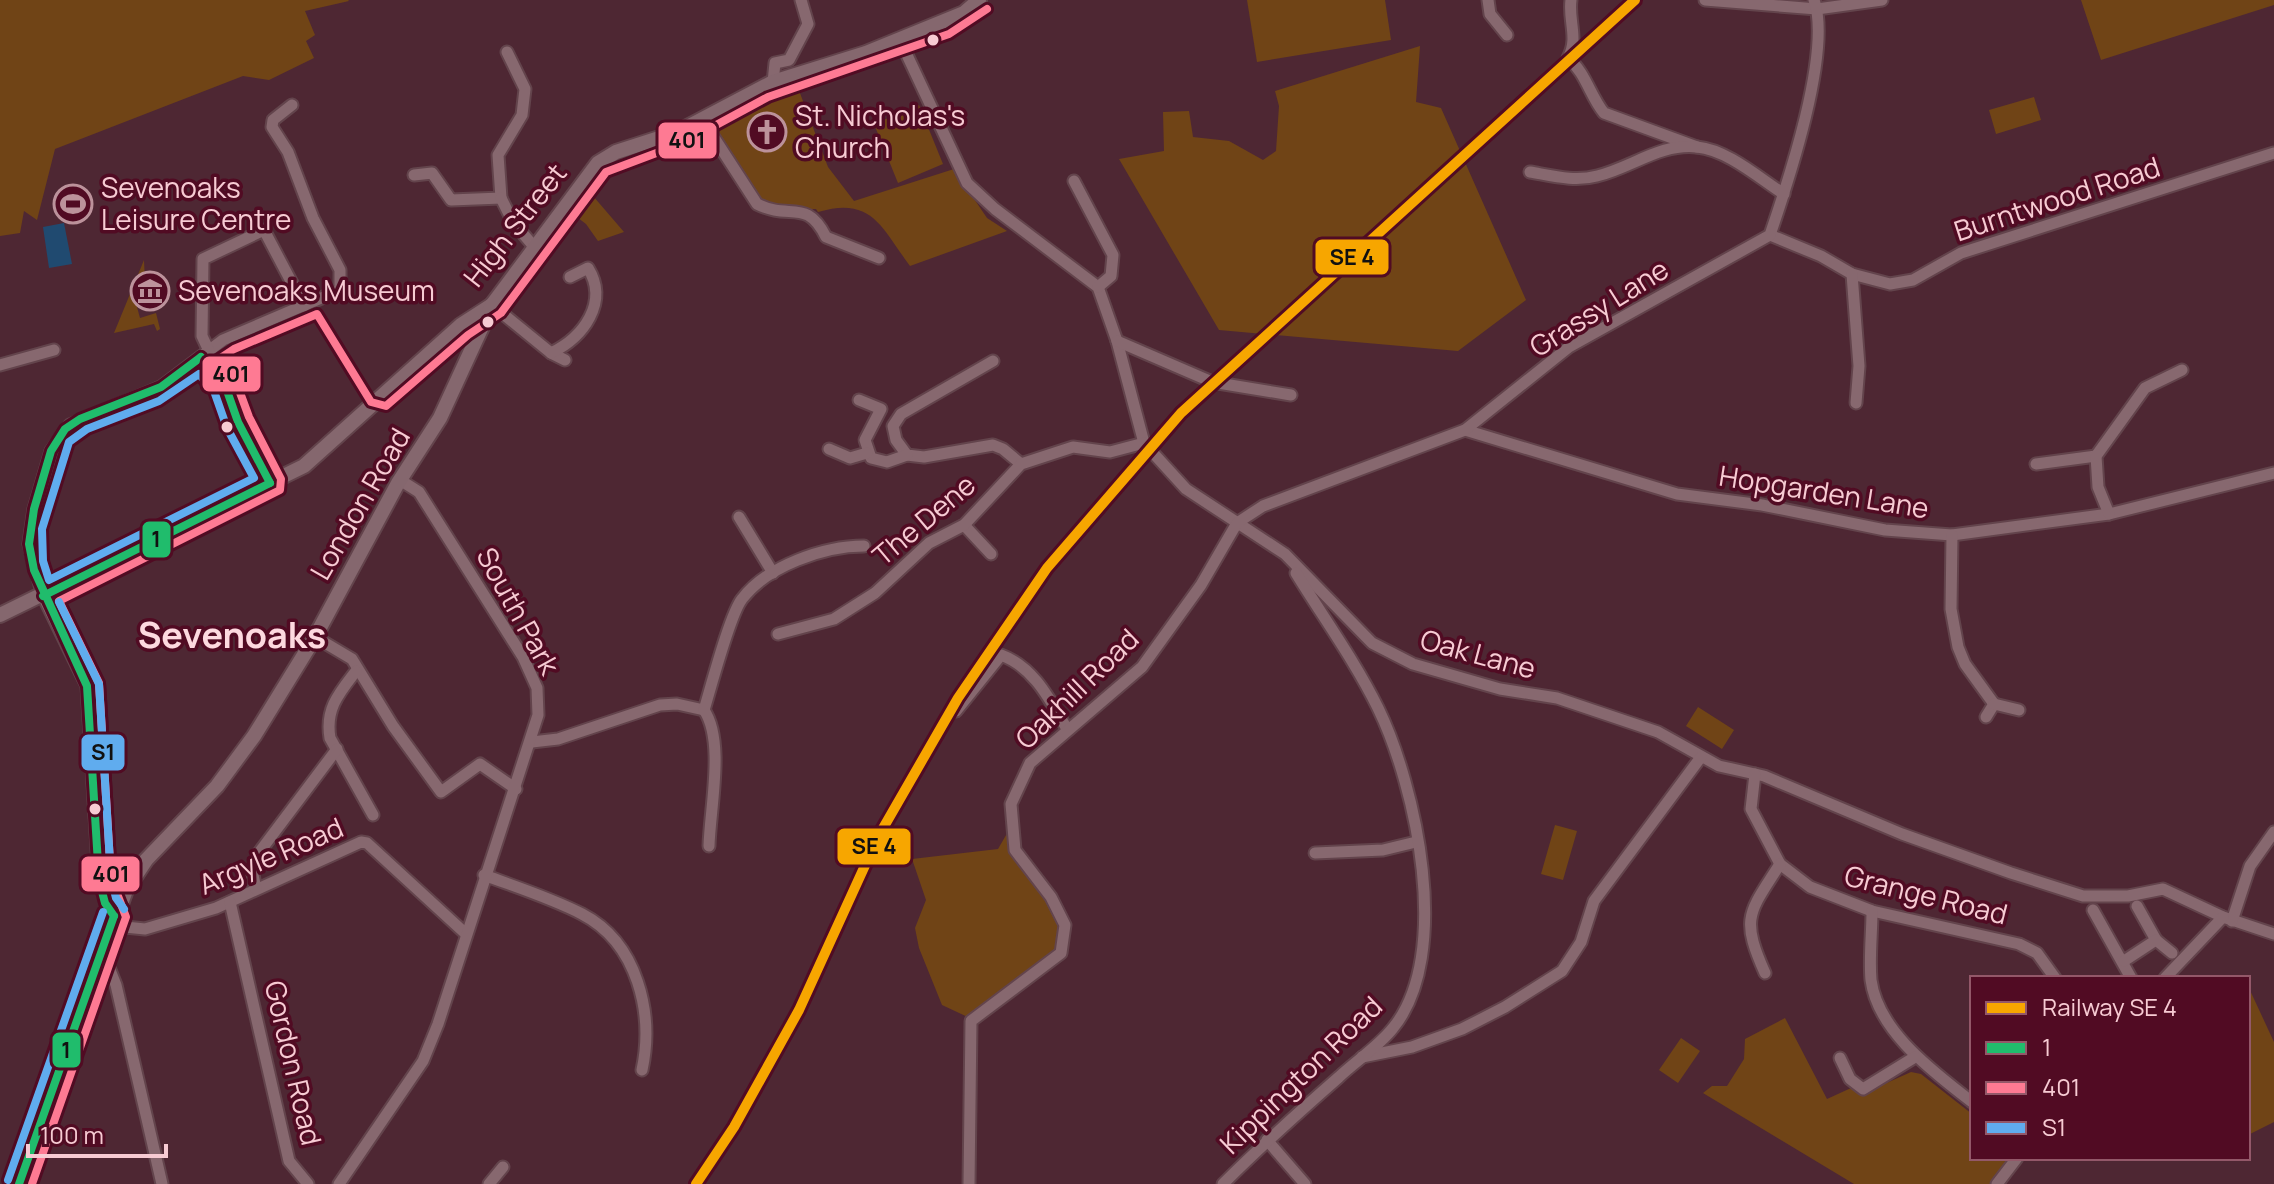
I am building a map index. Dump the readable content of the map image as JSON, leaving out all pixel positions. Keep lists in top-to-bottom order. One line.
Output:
{"streets":{"main road":["High Street","London Road"],"street":["Burntwood Road","Grassy Lane","Hopgarden Lane","The Dene","South Park","Oak Lane","Oakhill Road","Argyle Road","Grange Road","Gordon Road","Kippington Road"]},"crossings":[["Burntwood Road","Grassy Lane"],["High Street","London Road"],["Grassy Lane","Hopgarden Lane"],["Grassy Lane","Oak Lane"],["Grassy Lane","Oakhill Road"],["London Road","South Park"],["London Road","Argyle Road"],["The Dene","Oak Lane"],["South Park","Argyle Road"],["Oak Lane","Oakhill Road"],["Oak Lane","Grange Road"],["Oak Lane","Kippington Road"],["Argyle Road","Gordon Road"]],"districts":["Sevenoaks"],"places":{"church":["St. Nicholas's Church"],"sports":["Sevenoaks Leisure Centre"],"museum":["Sevenoaks Museum"]},"lines":["transit line 401","transit line 1","transit line S1"],"legend":["Railway SE 4","1","401","S1"],"scale_bar":"100 m"}
